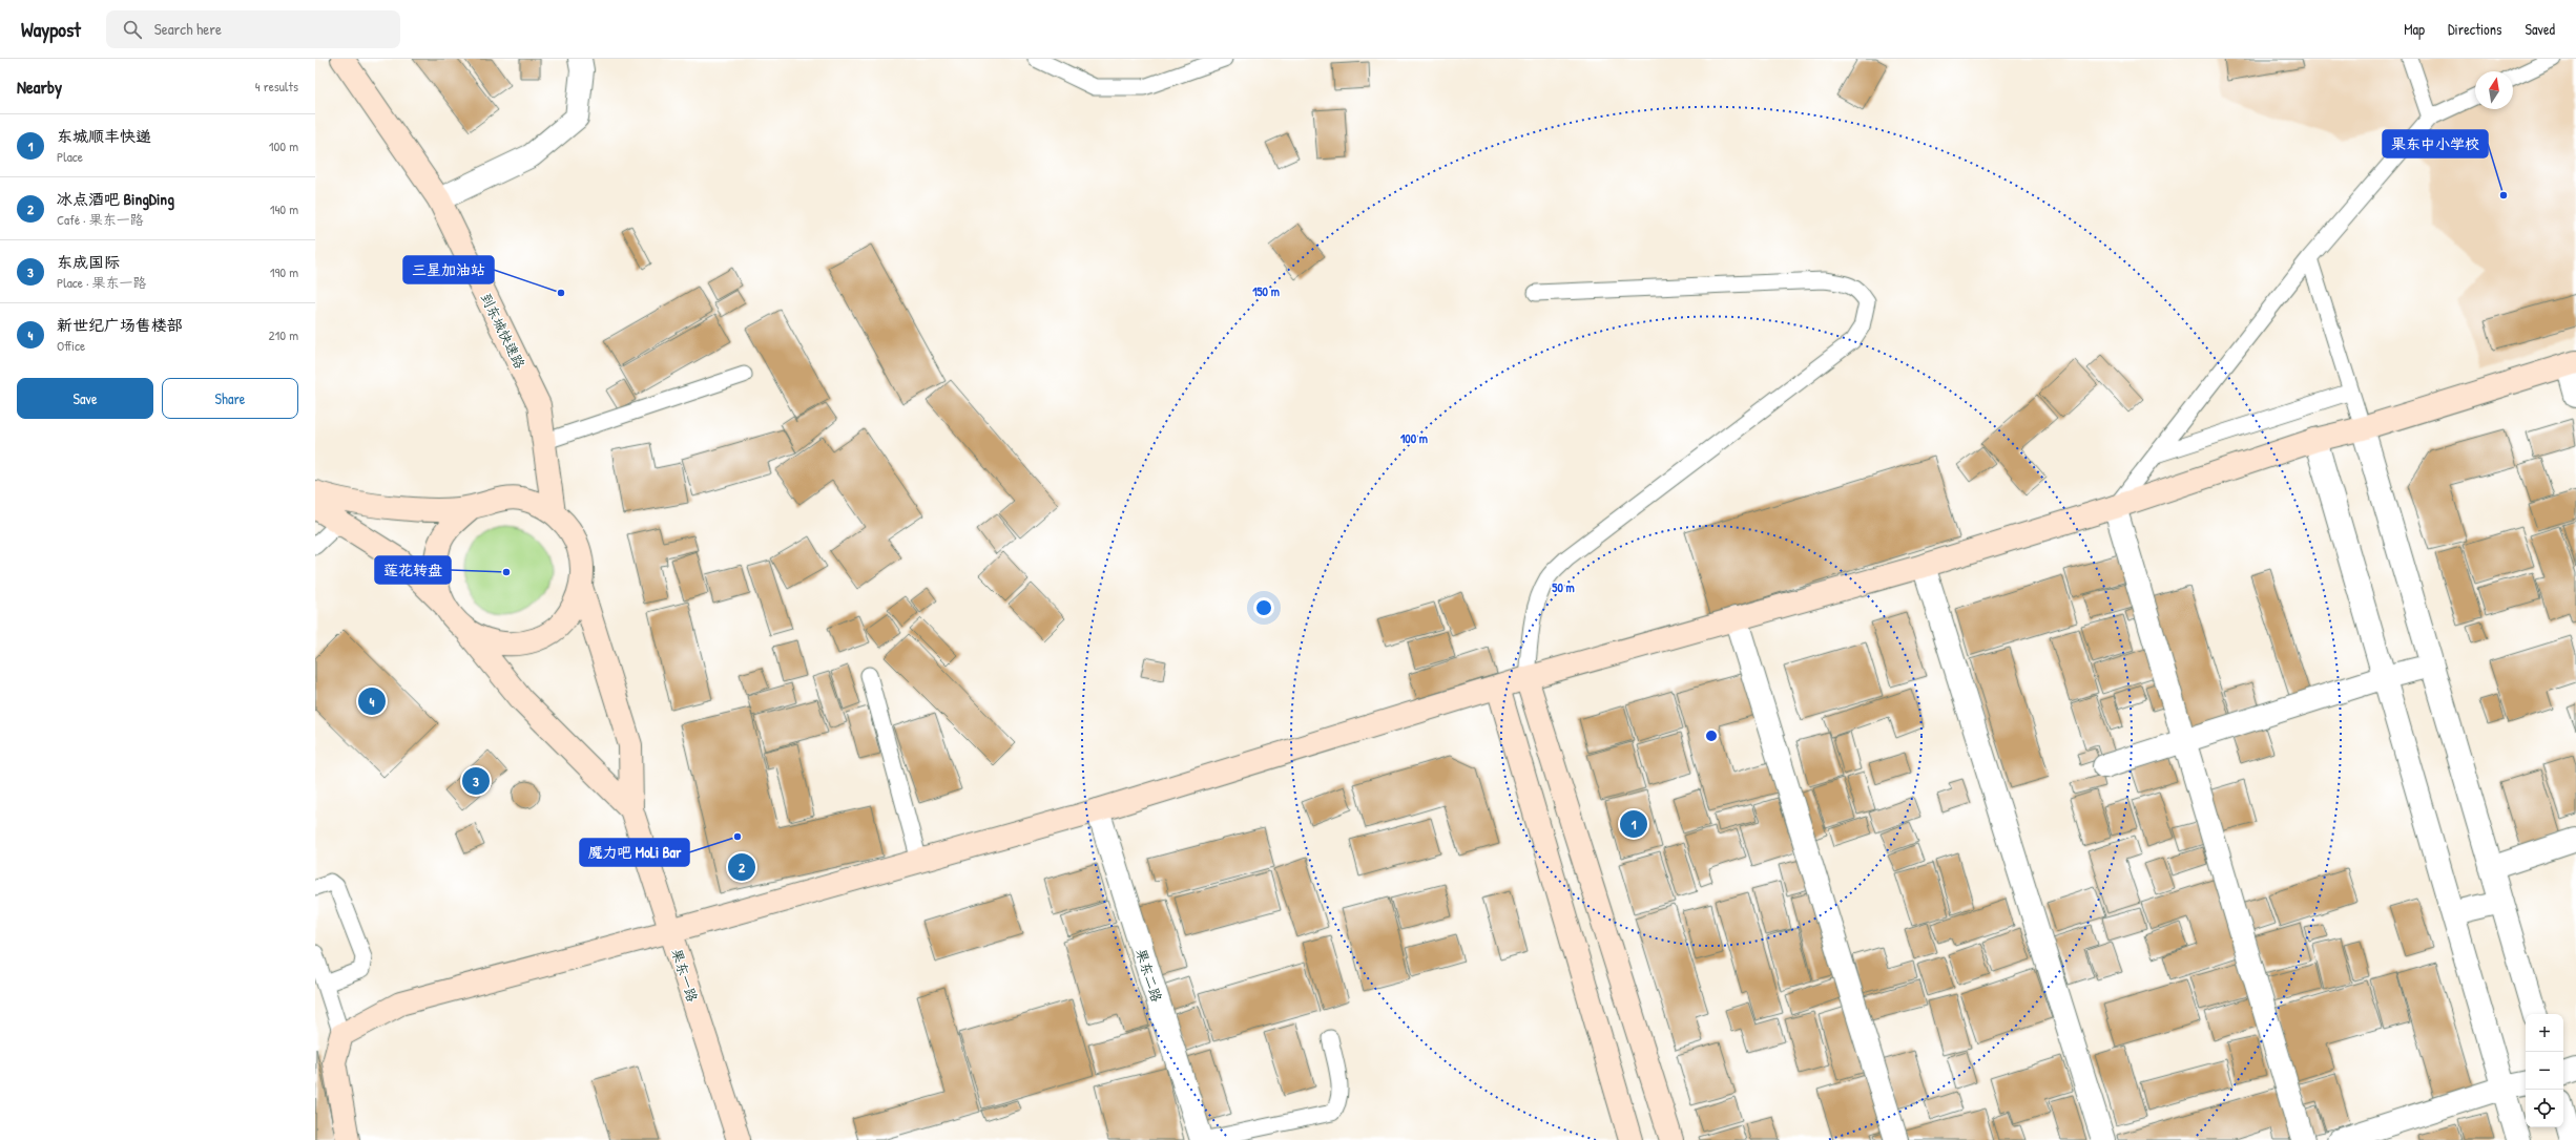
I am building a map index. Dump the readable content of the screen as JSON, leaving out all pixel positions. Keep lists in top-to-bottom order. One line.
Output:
{"streets":{"street":["到东城快速路","果东一路","果东二路"]},"places":["果东中小学校","三星加油站","莲花转盘","魔力吧 MoLi Bar"],"north":"top","page":{"header":"Waypost","search":"Search here","nav":["Map","Directions","Saved"],"heading":["Nearby","4 results"],"list":[{"mark":"1","name":"东城顺丰快递","note":"Place","value":"100 m"},{"mark":"2","name":"冰点酒吧 BingDing","note":"Café · 果东一路","value":"140 m"},{"mark":"3","name":"东成国际","note":"Place · 果东一路","value":"190 m"},{"mark":"4","name":"新世纪广场售楼部","note":"Office","value":"210 m"}],"buttons":["Save","Share"],"pins":["4","3","1","2"],"map_buttons":["+","−"]},"rings":["150 m","100 m","50 m"]}
